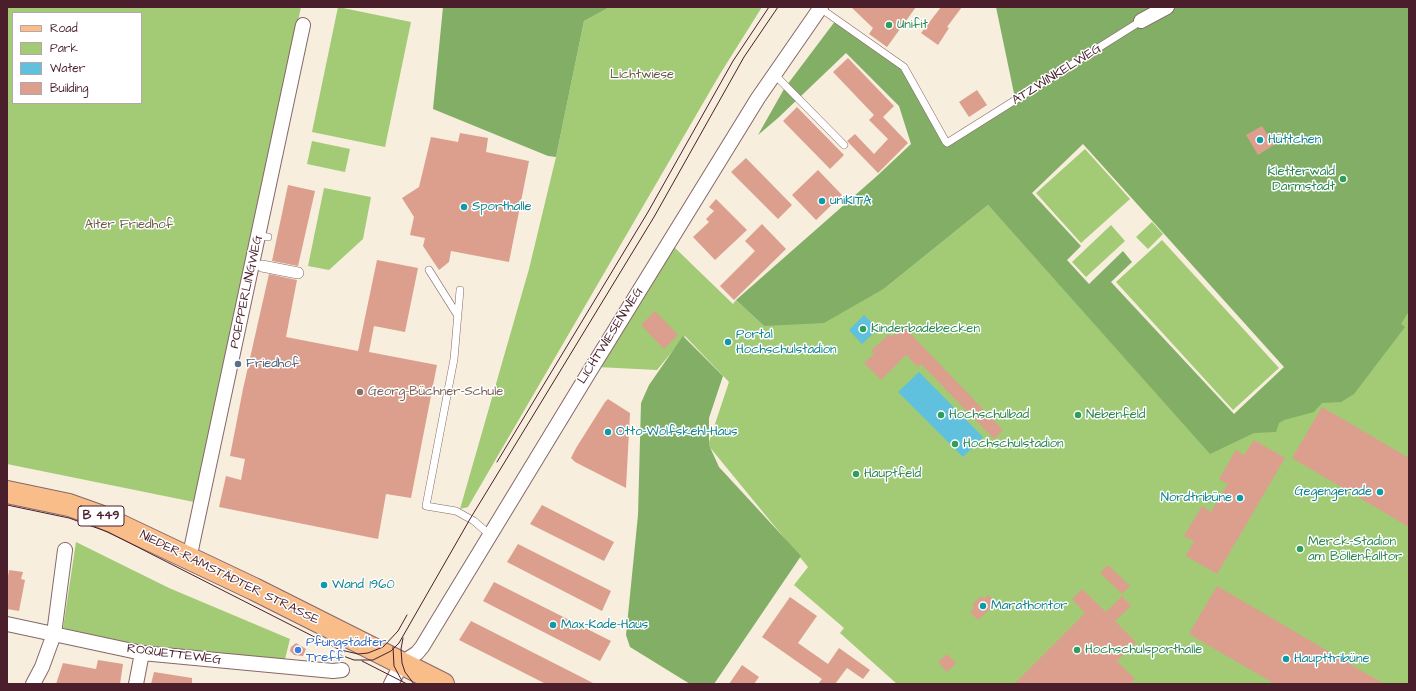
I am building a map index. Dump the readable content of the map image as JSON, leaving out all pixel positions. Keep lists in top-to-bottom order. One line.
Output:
{"streets":{"main road":["B 449","NIEDER-RAMSTÄDTER STRASSE"],"street":["ATZWINKELWEG","POEPPERLINGWEG","LICHTWIESENWEG","ROQUETTEWEG"]},"crossings":[["ATZWINKELWEG","LICHTWIESENWEG"],["POEPPERLINGWEG","NIEDER-RAMSTÄDTER STRASSE"],["LICHTWIESENWEG","NIEDER-RAMSTÄDTER STRASSE"]],"parks":["Lichtwiese","Alter Friedhof"],"places":["Unifit","Hüttchen","Kletterwald Darmstadt","uniKITA","Sporthalle","Kinderbadebecken","Portal Hochschulstadion","Friedhof","Georg-Büchner-Schule","Hochschulbad","Nebenfeld","Otto-Wolfskehl-Haus","Hochschulstadion","Hauptfeld","Gegengerade","Nordtribüne","Merck-Stadion am Böllenfalltor","Wand 1960","Marathontor","Max-Kade-Haus","Pfungstädter Treff","Hochschulsporthalle","Haupttribüne"],"legend":["Road","Park","Water","Building"]}
